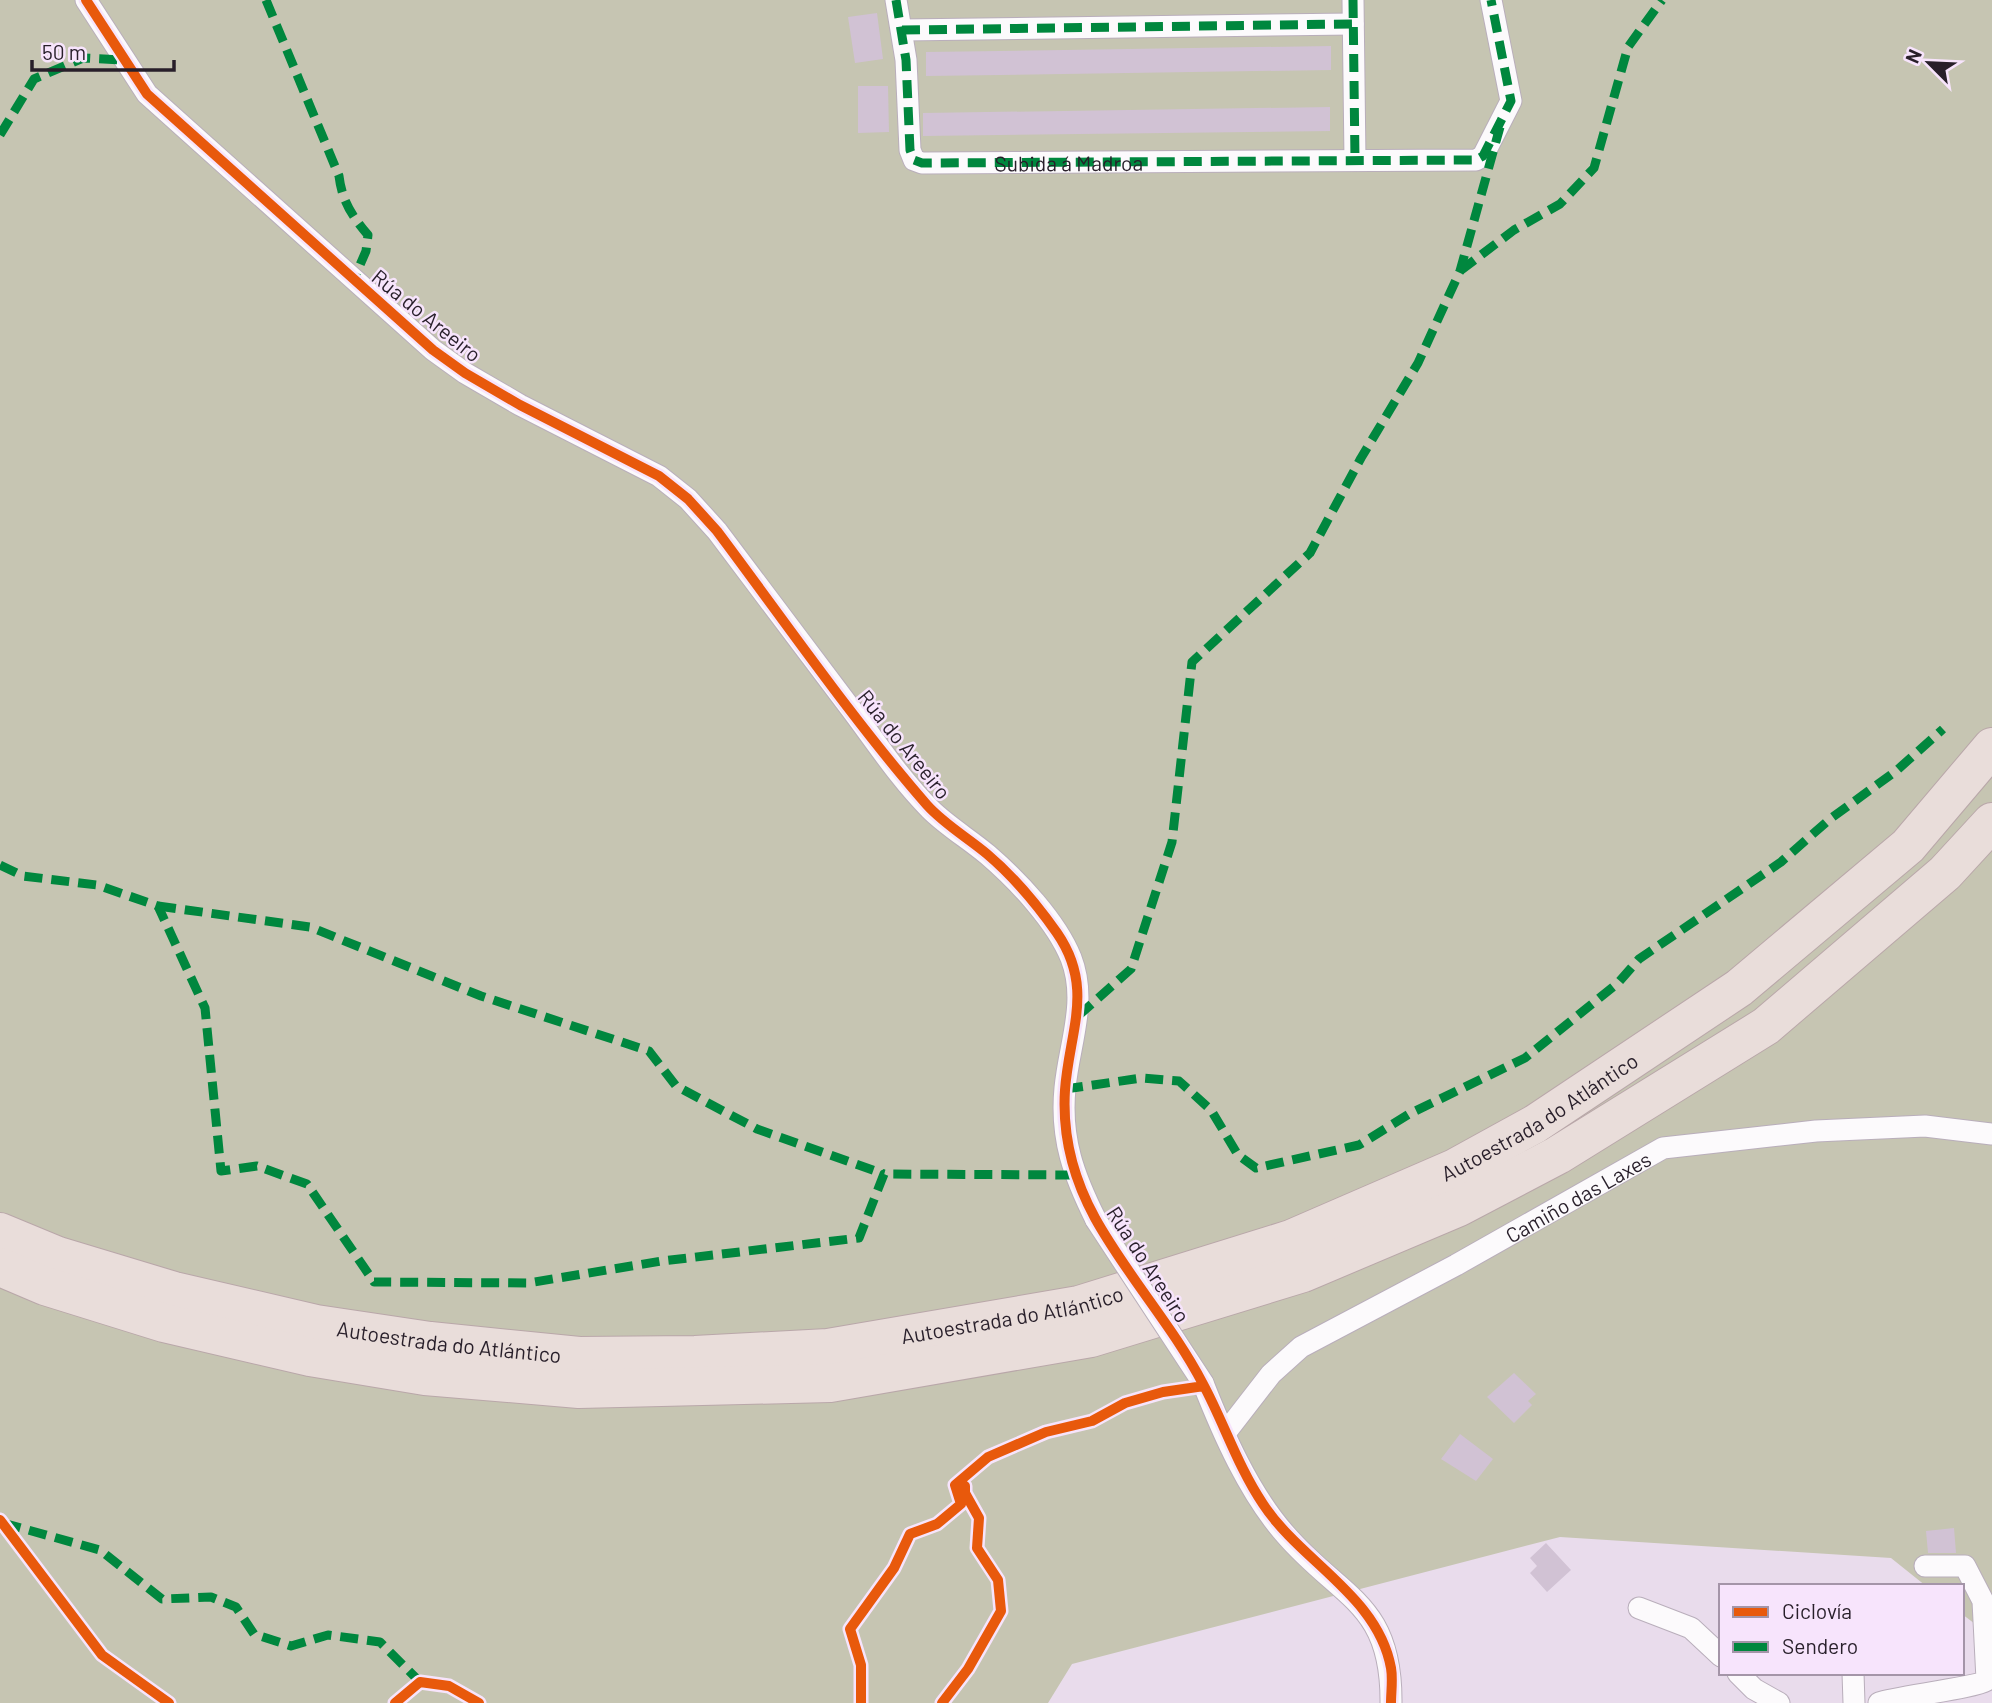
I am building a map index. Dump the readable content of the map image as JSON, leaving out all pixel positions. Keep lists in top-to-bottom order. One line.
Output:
{"streets":{"highway":["Autoestrada do Atlántico"],"street":["Subida á Madroa","Rúa do Areeiro","Camiño das Laxes"]},"crossings":[["Rúa do Areeiro","Camiño das Laxes"]],"legend":["Ciclovía","Sendero"],"scale_bar":"50 m","north":"top left"}
